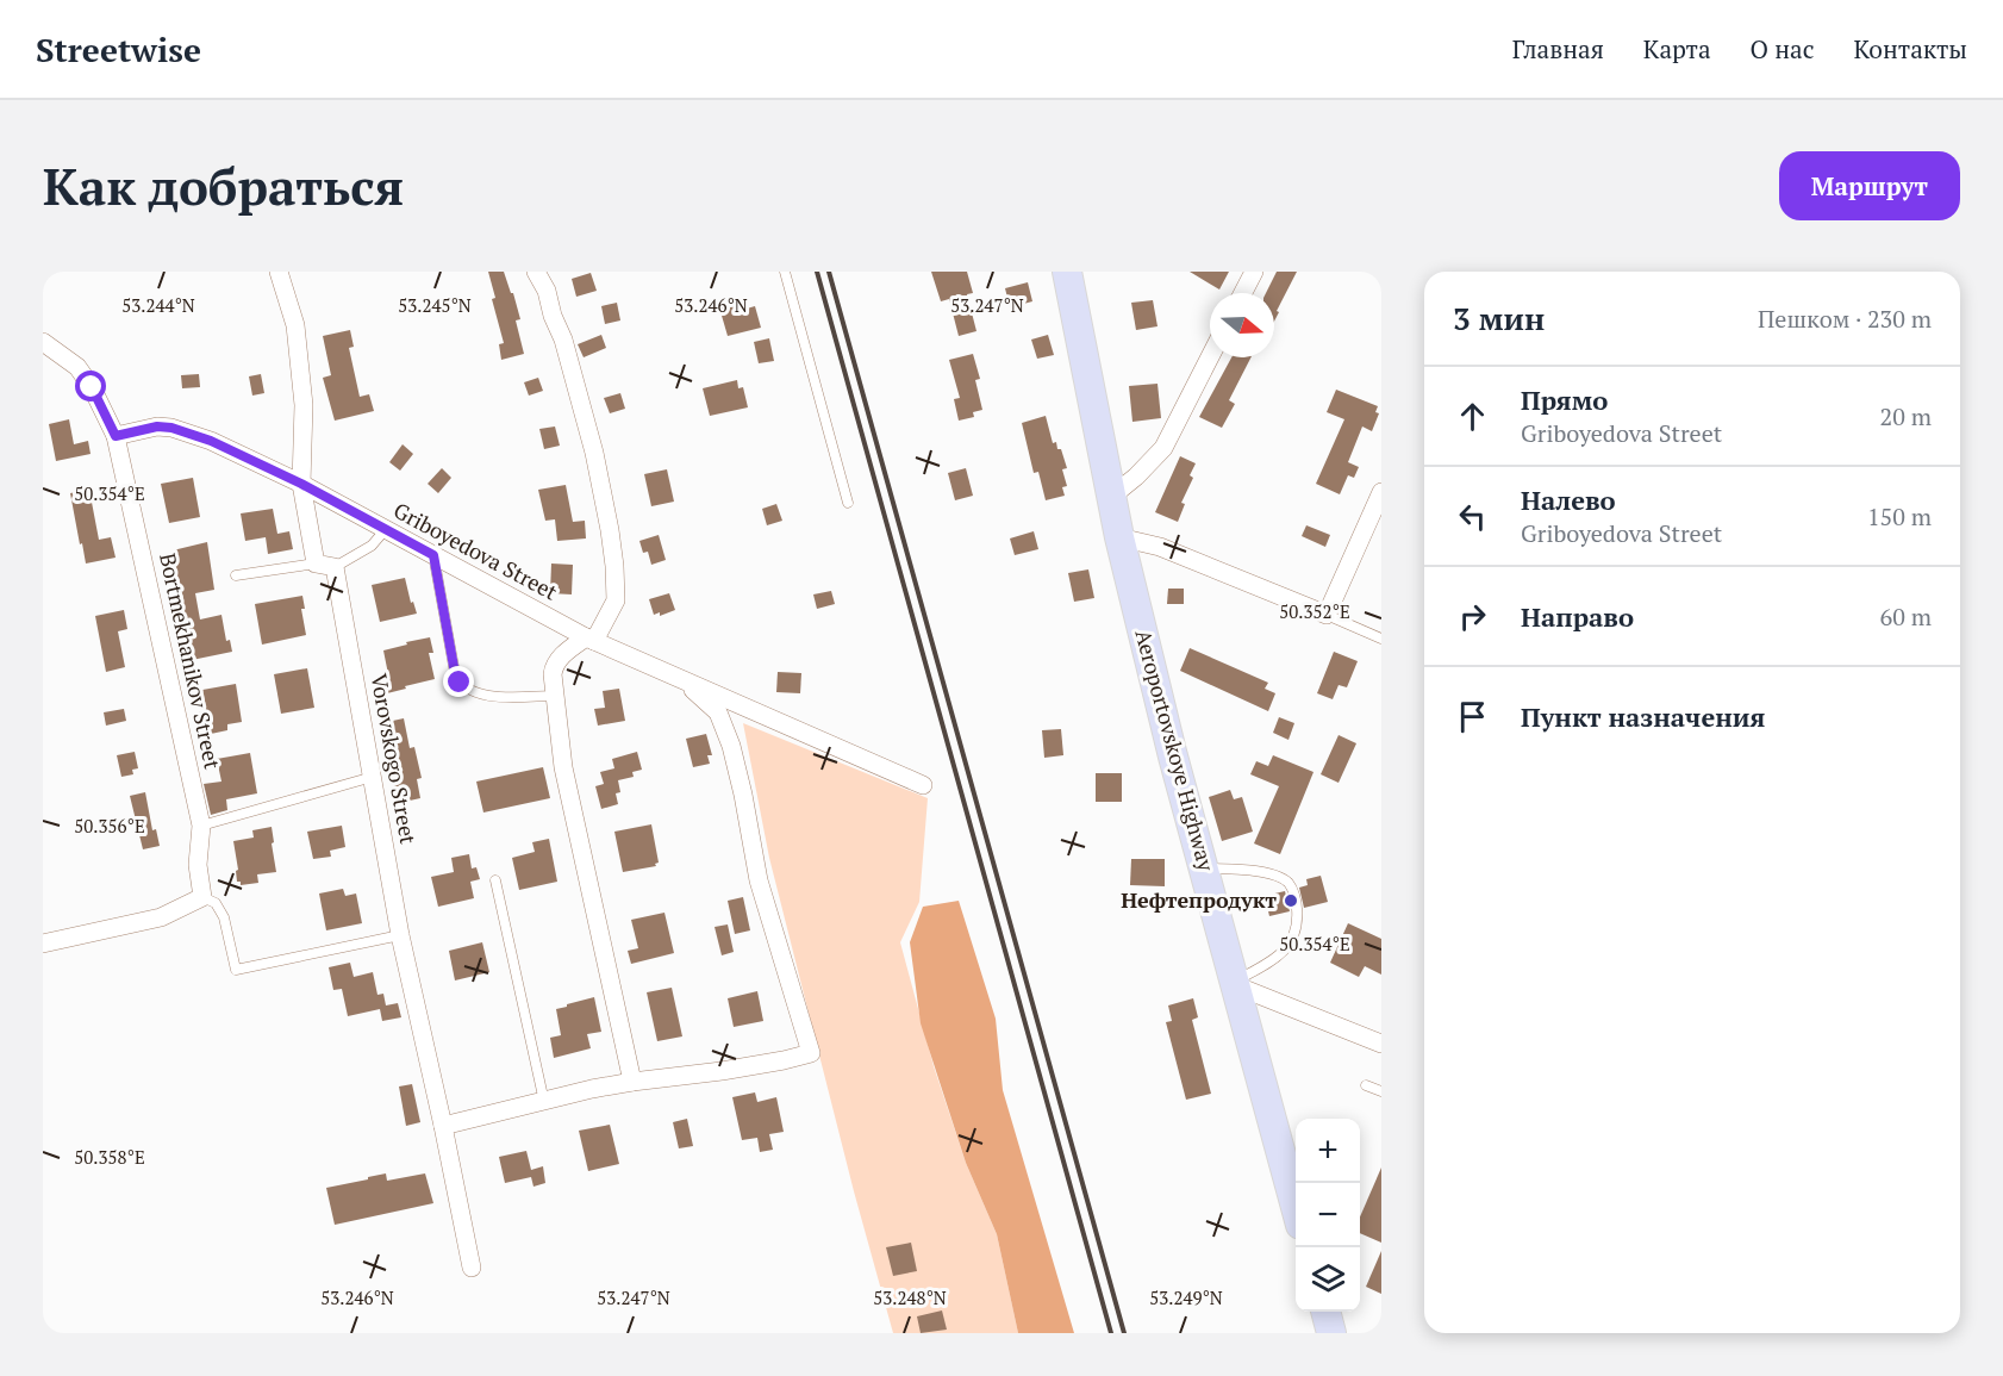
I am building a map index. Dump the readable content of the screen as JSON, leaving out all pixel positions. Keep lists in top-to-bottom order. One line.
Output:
{"streets":{"main road":["Aeroportovskoye Highway"],"street":["Griboyedova Street","Bortmekhanikov Street","Vorovskogo Street"]},"crossings":[["Griboyedova Street","Bortmekhanikov Street"]],"places":["Нефтепродукт"],"north":"right","page":{"header":"Streetwise","nav":["Главная","Карта","О нас","Контакты"],"buttons":"Маршрут","title":"Как добраться","heading":["3 мин","Пешком · 230 m"],"list":[["Прямо","Griboyedova Street","20 m"],["Налево","Griboyedova Street","150 m"],["Направо","60 m"],"Пункт назначения"],"map_buttons":["+","−"]},"coordinates":["53.244°N","53.245°N","53.246°N","53.247°N","50.354°E","50.352°E","50.356°E","50.358°E","53.248°N","53.249°N"]}
